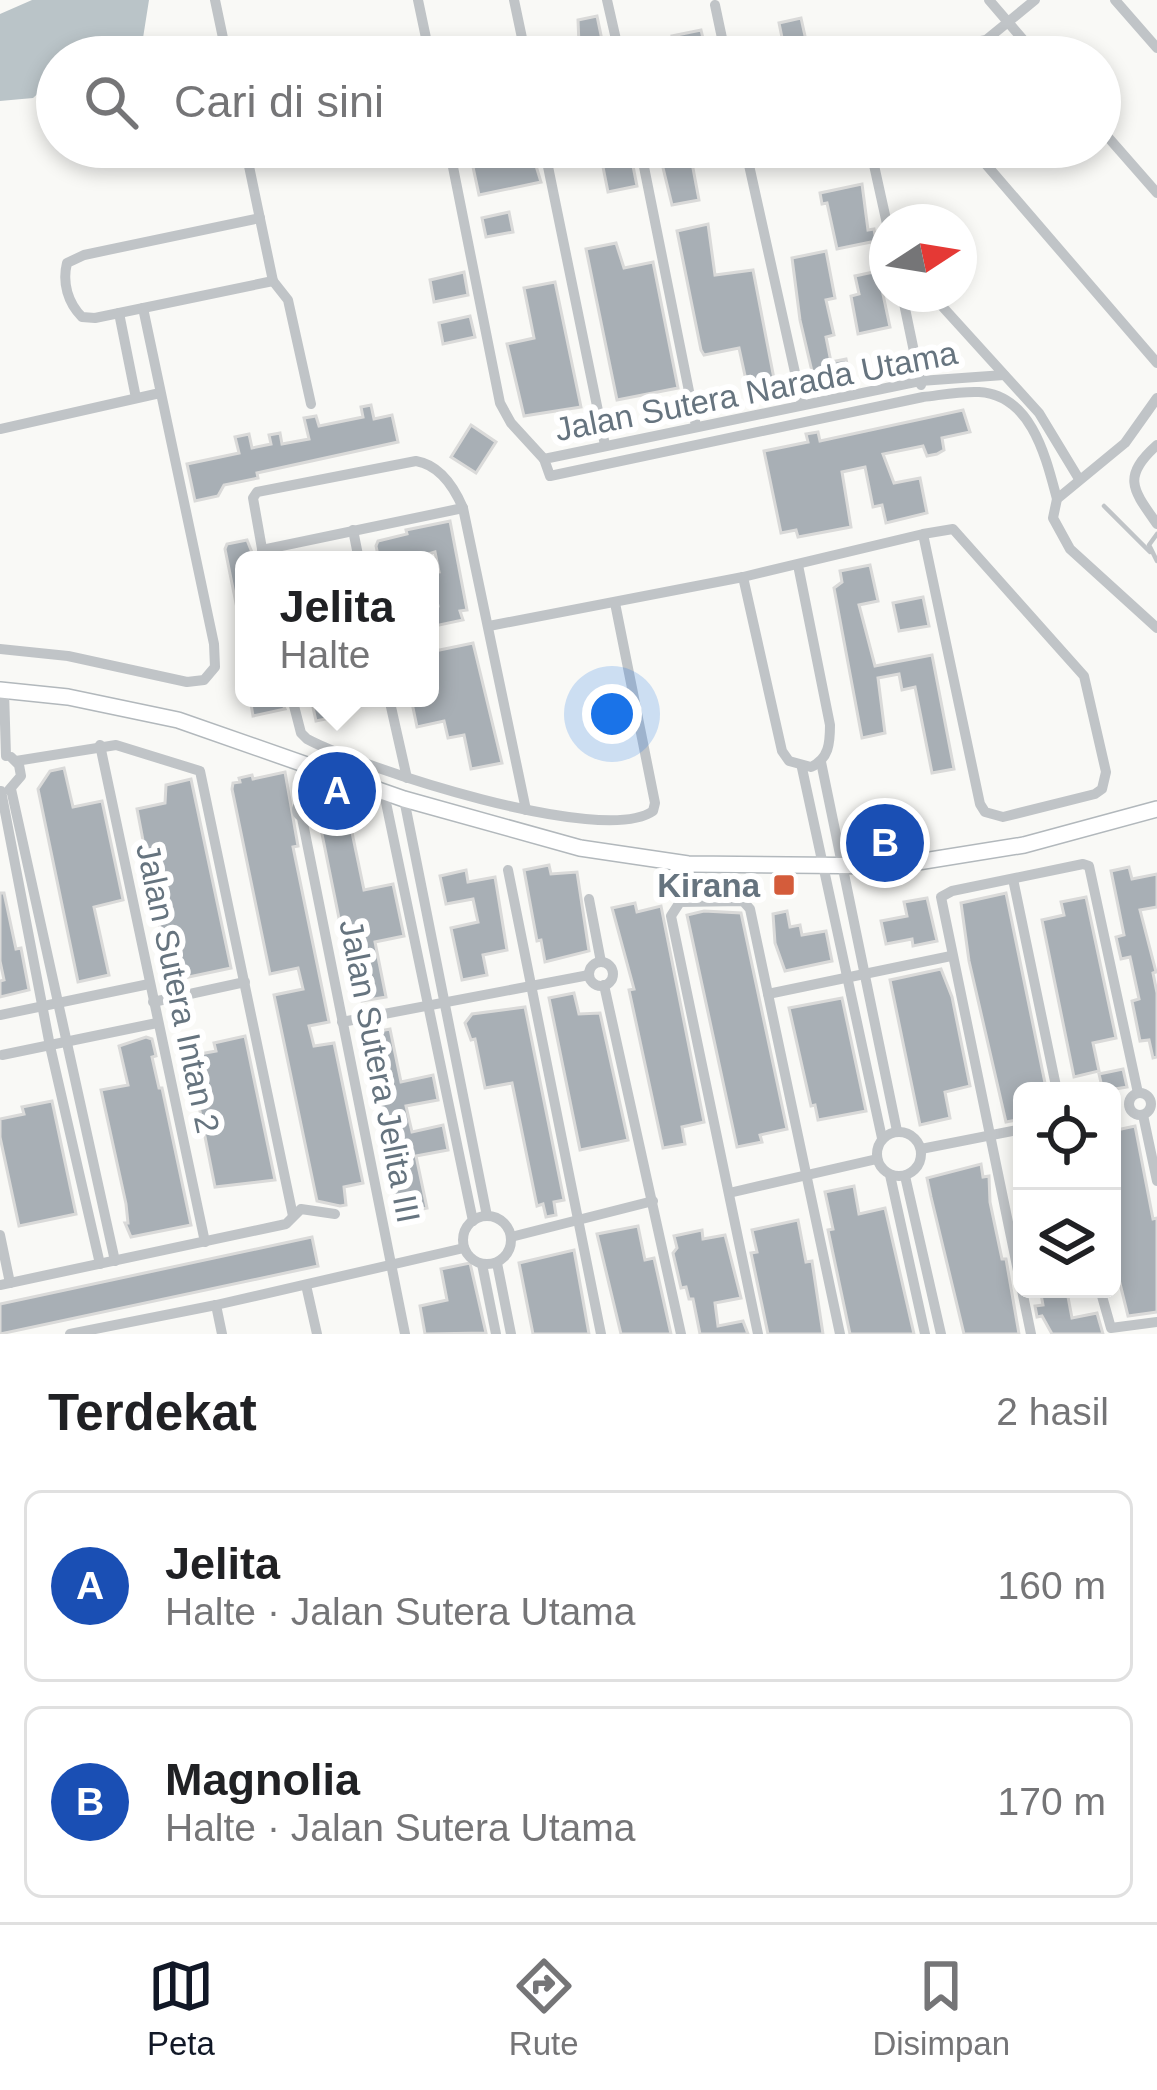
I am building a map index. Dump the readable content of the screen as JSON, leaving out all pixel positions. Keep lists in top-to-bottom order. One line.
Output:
{"streets":{"street":["Jalan Sutera Narada Utama","Jalan Sutera Intan 2","Jalan Sutera Jelita III"]},"places":{"transit":["Kirana"]},"north":"right","page":{"search":"Cari di sini","popup":["Jelita","Halte"],"pins":["A","B"],"heading":["Terdekat","2 hasil"],"list":[{"mark":"A","name":"Jelita","note":"Halte · Jalan Sutera Utama","value":"160 m"},{"mark":"B","name":"Magnolia","note":"Halte · Jalan Sutera Utama","value":"170 m"}],"nav":["Peta","Rute","Disimpan"]}}
